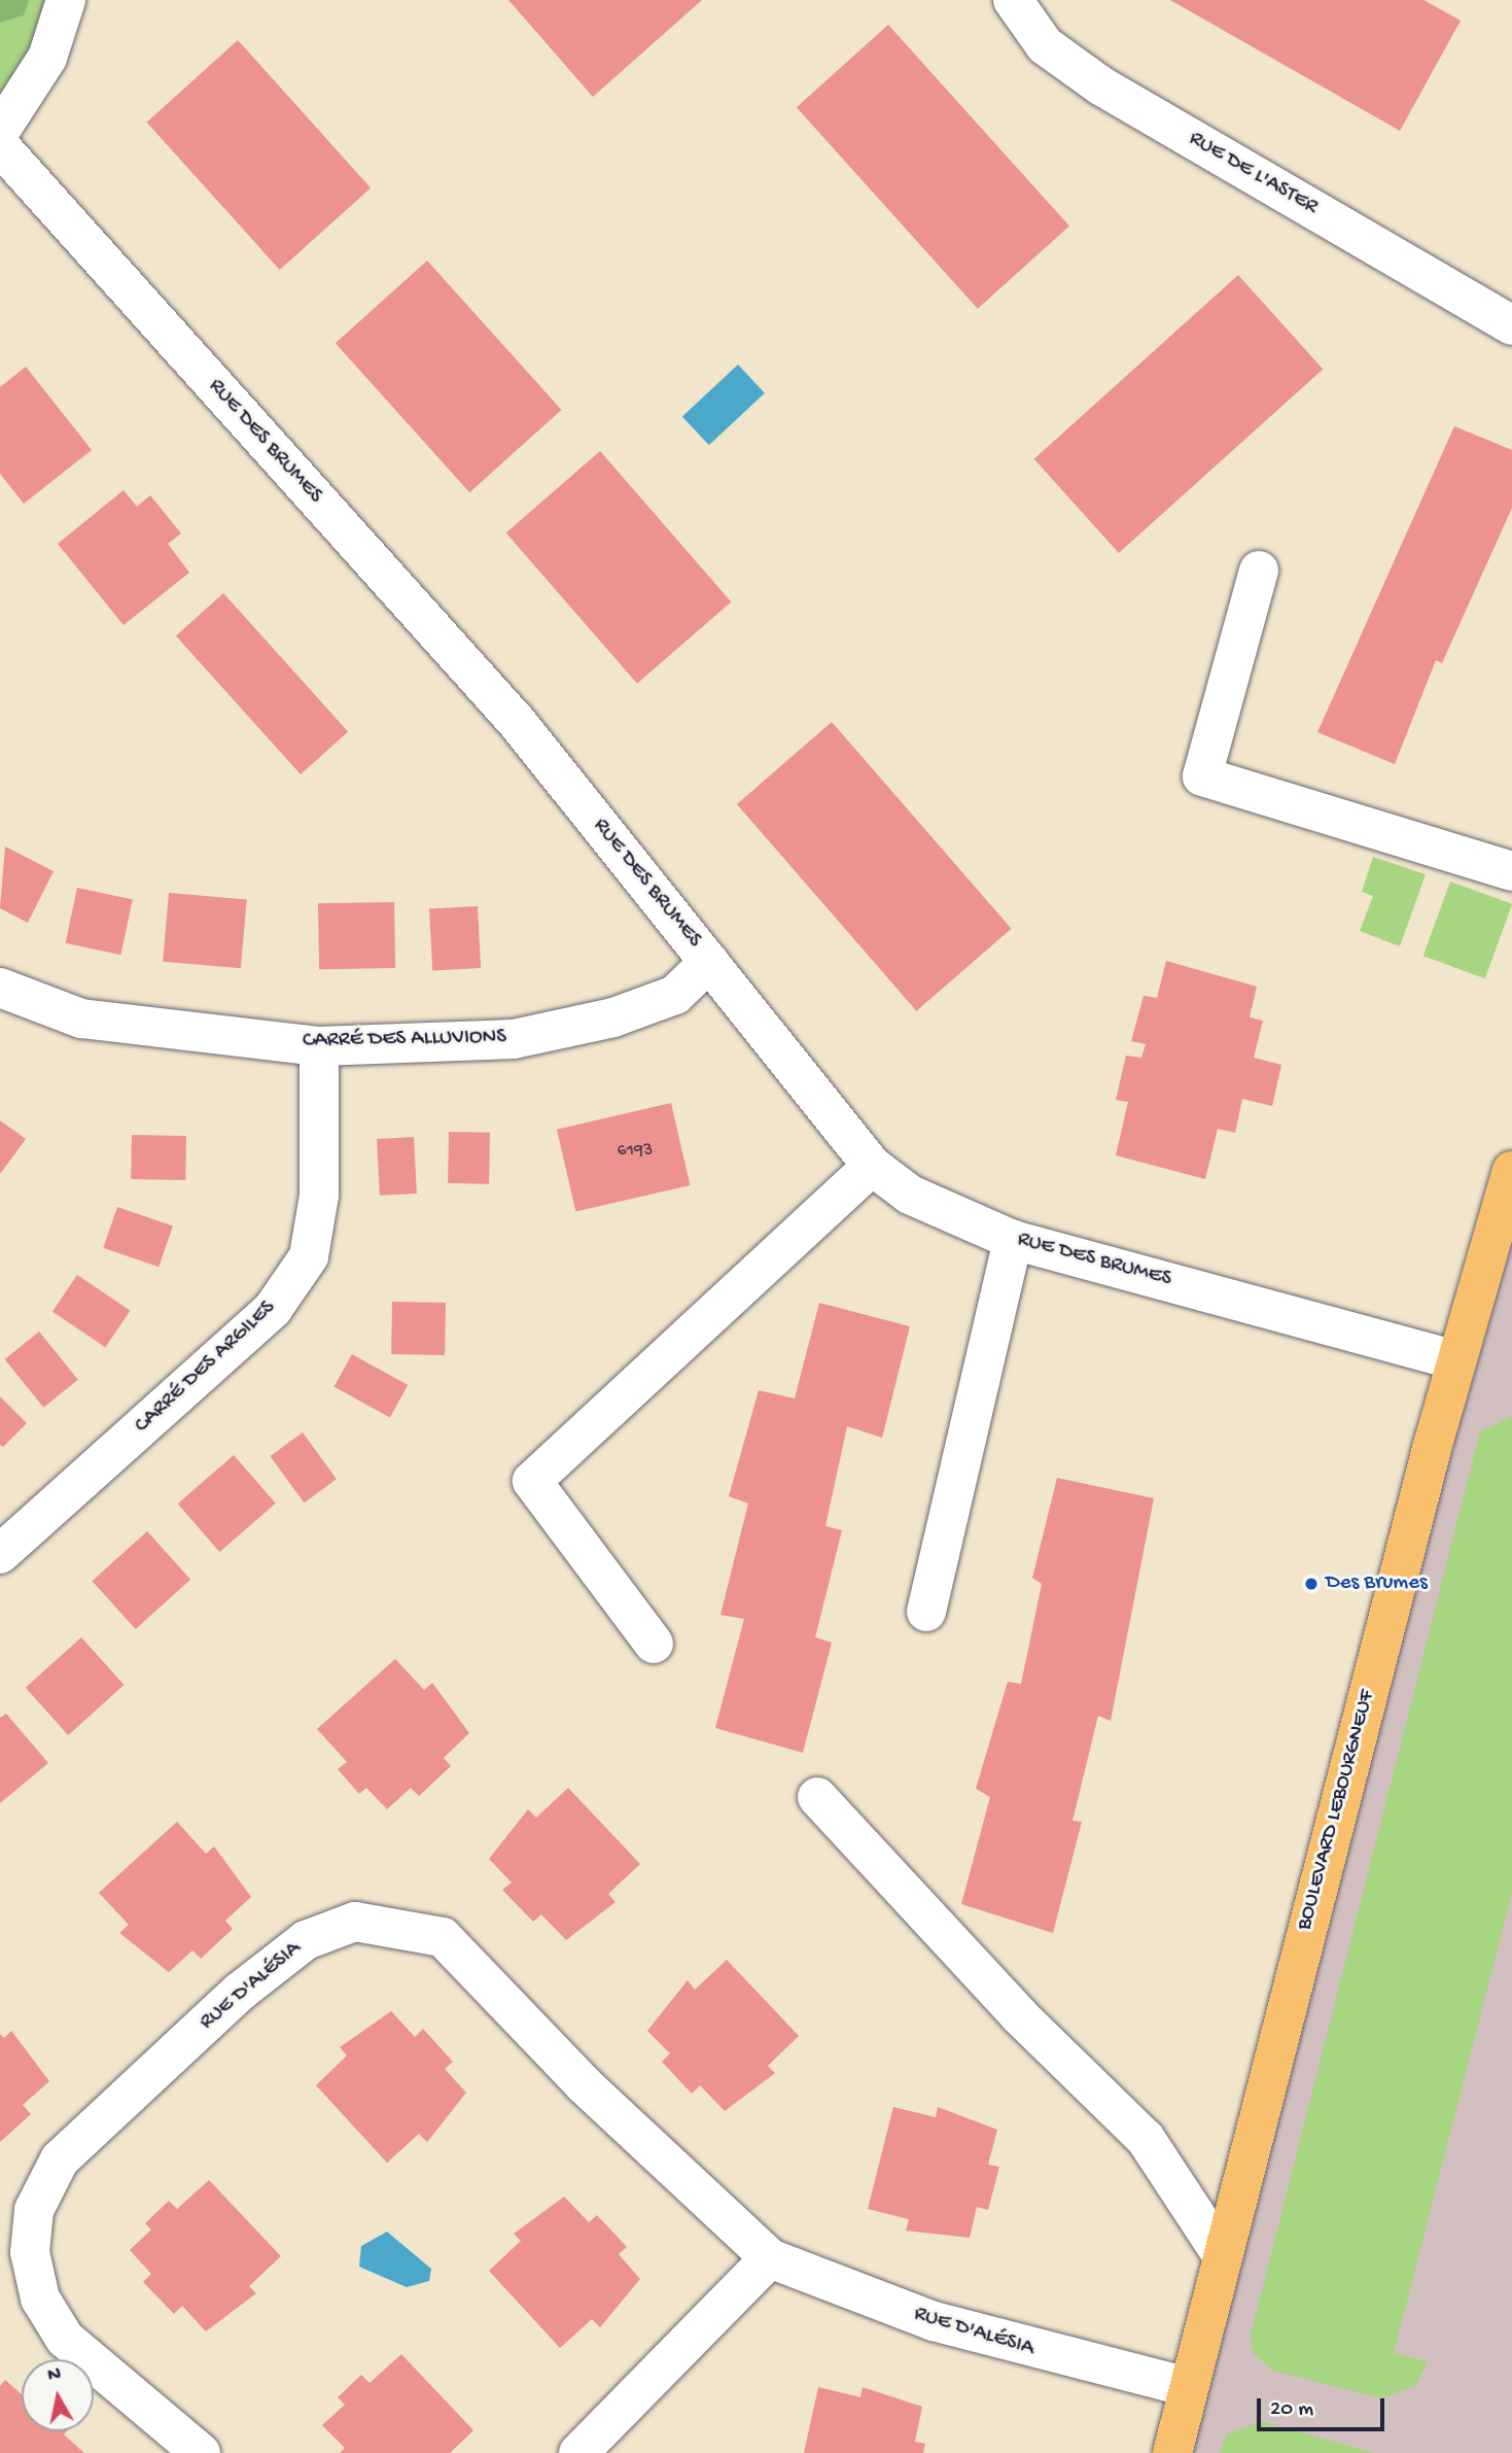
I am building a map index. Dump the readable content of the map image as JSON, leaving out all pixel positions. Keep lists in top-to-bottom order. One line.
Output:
{"streets":{"main road":["BOULEVARD LEBOURGNEUF"],"street":["RUE DE L'ASTER","RUE DES BRUMES","CARRÉ DES ALLUVIONS","CARRÉ DES ARGILES","RUE D'ALÉSIA"]},"crossings":[["RUE DES BRUMES","CARRÉ DES ALLUVIONS"],["RUE DES BRUMES","BOULEVARD LEBOURGNEUF"],["CARRÉ DES ALLUVIONS","CARRÉ DES ARGILES"],["BOULEVARD LEBOURGNEUF","RUE D'ALÉSIA"]],"places":["Des Brumes"],"house_numbers":["6193"],"scale_bar":"20 m","north":"top"}
